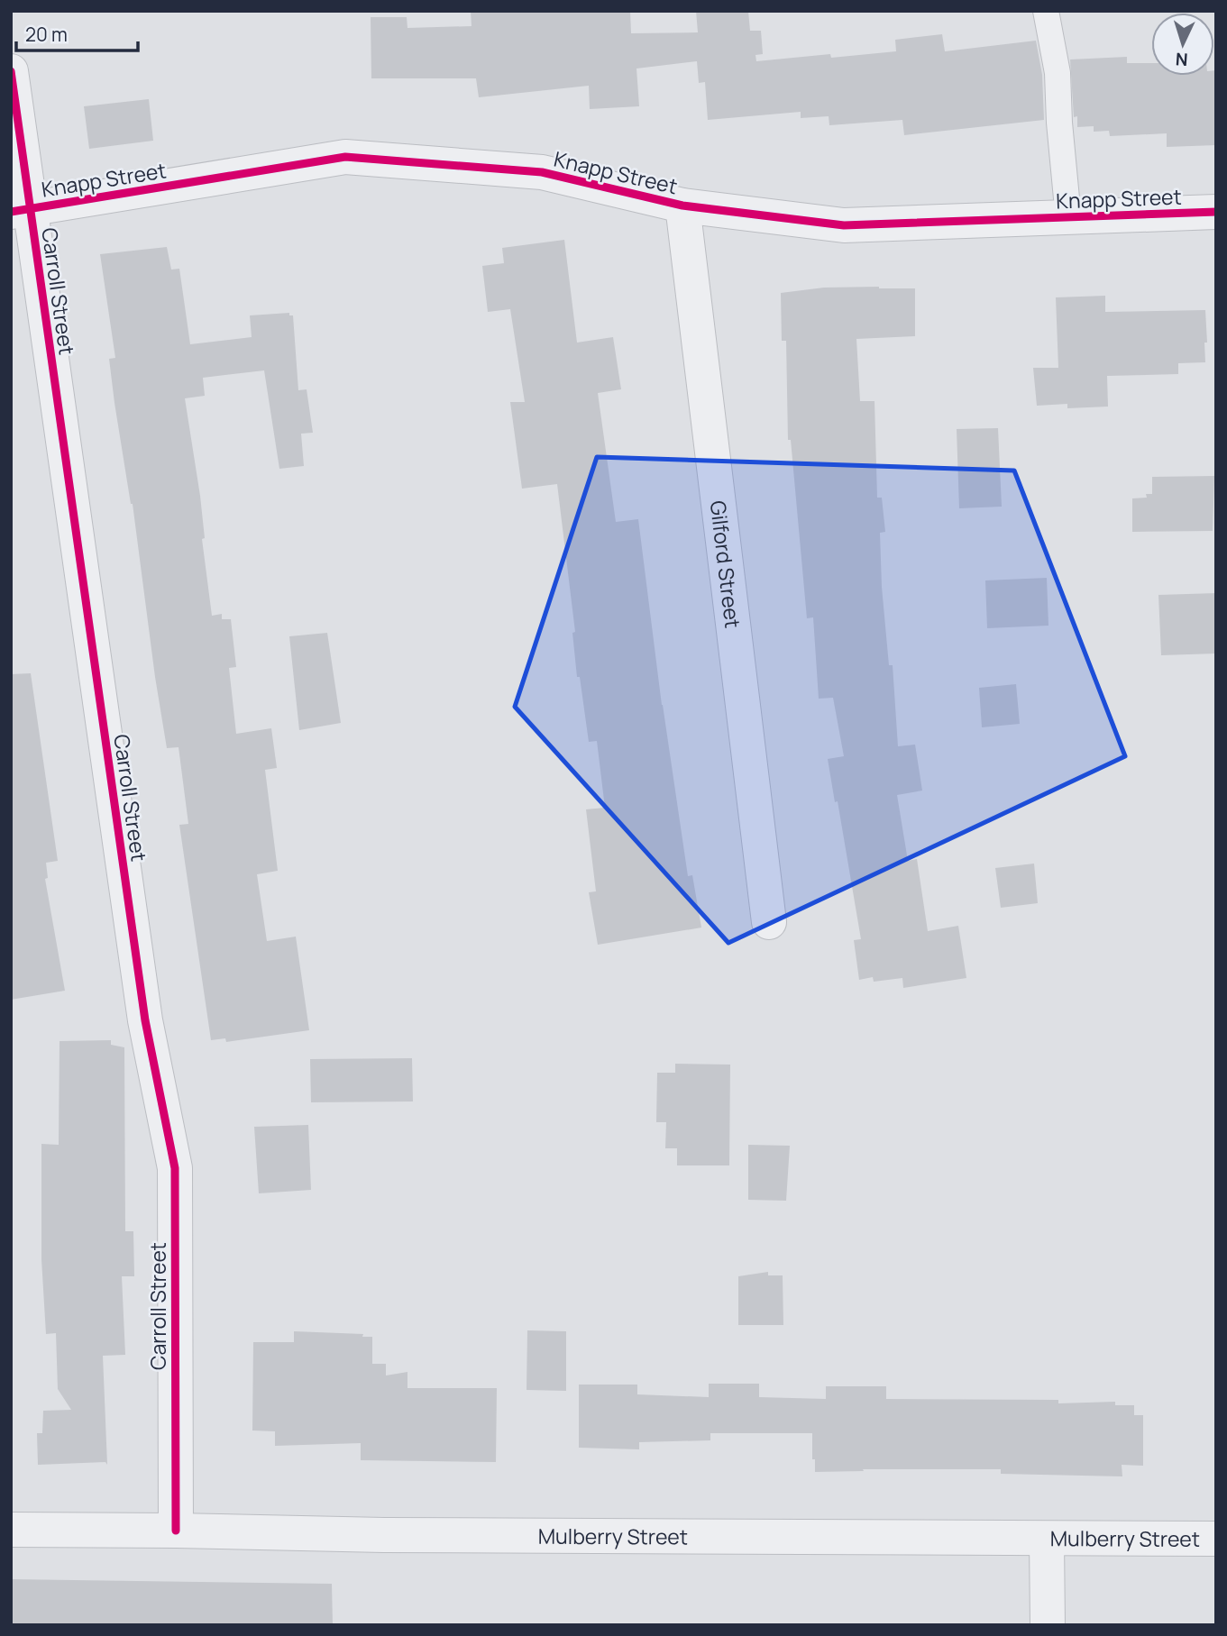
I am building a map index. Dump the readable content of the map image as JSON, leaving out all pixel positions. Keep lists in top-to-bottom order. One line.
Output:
{"streets":{"street":["Knapp Street","Carroll Street","Gilford Street","Mulberry Street"]},"crossings":[["Knapp Street","Carroll Street"],["Knapp Street","Gilford Street"],["Carroll Street","Mulberry Street"]],"scale_bar":"20 m","north":"bottom"}
